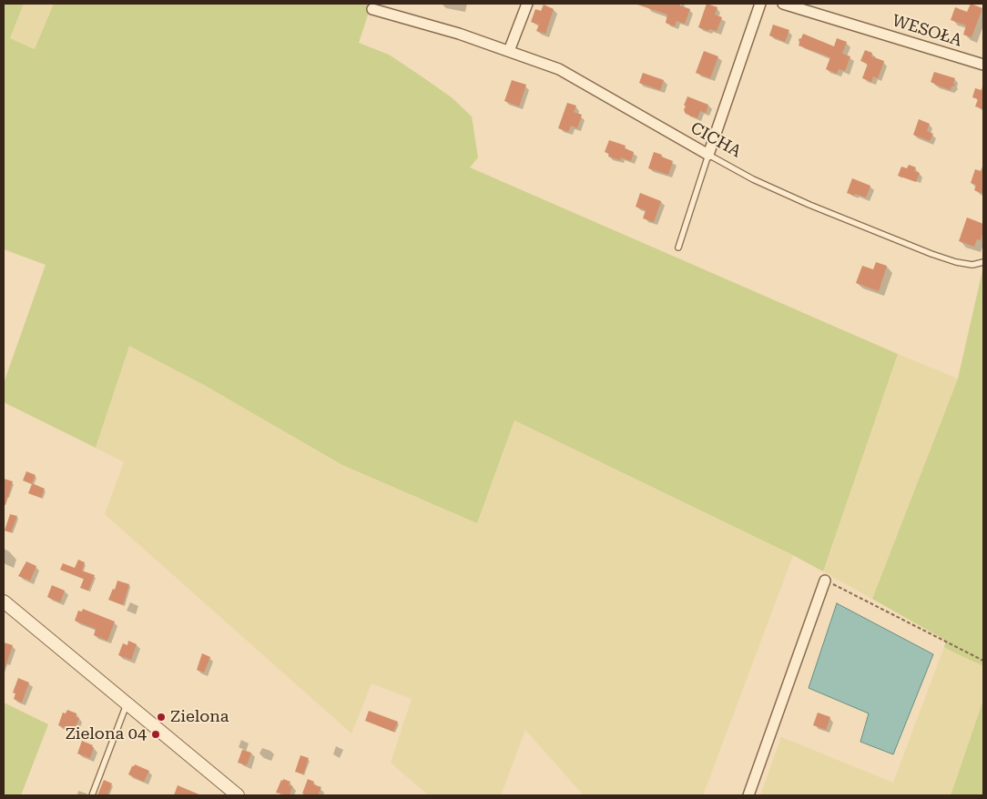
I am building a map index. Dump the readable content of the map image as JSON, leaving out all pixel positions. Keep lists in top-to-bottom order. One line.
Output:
{"streets":{"street":["WESOŁA","CICHA"]},"places":["Zielona","Zielona 04"]}
